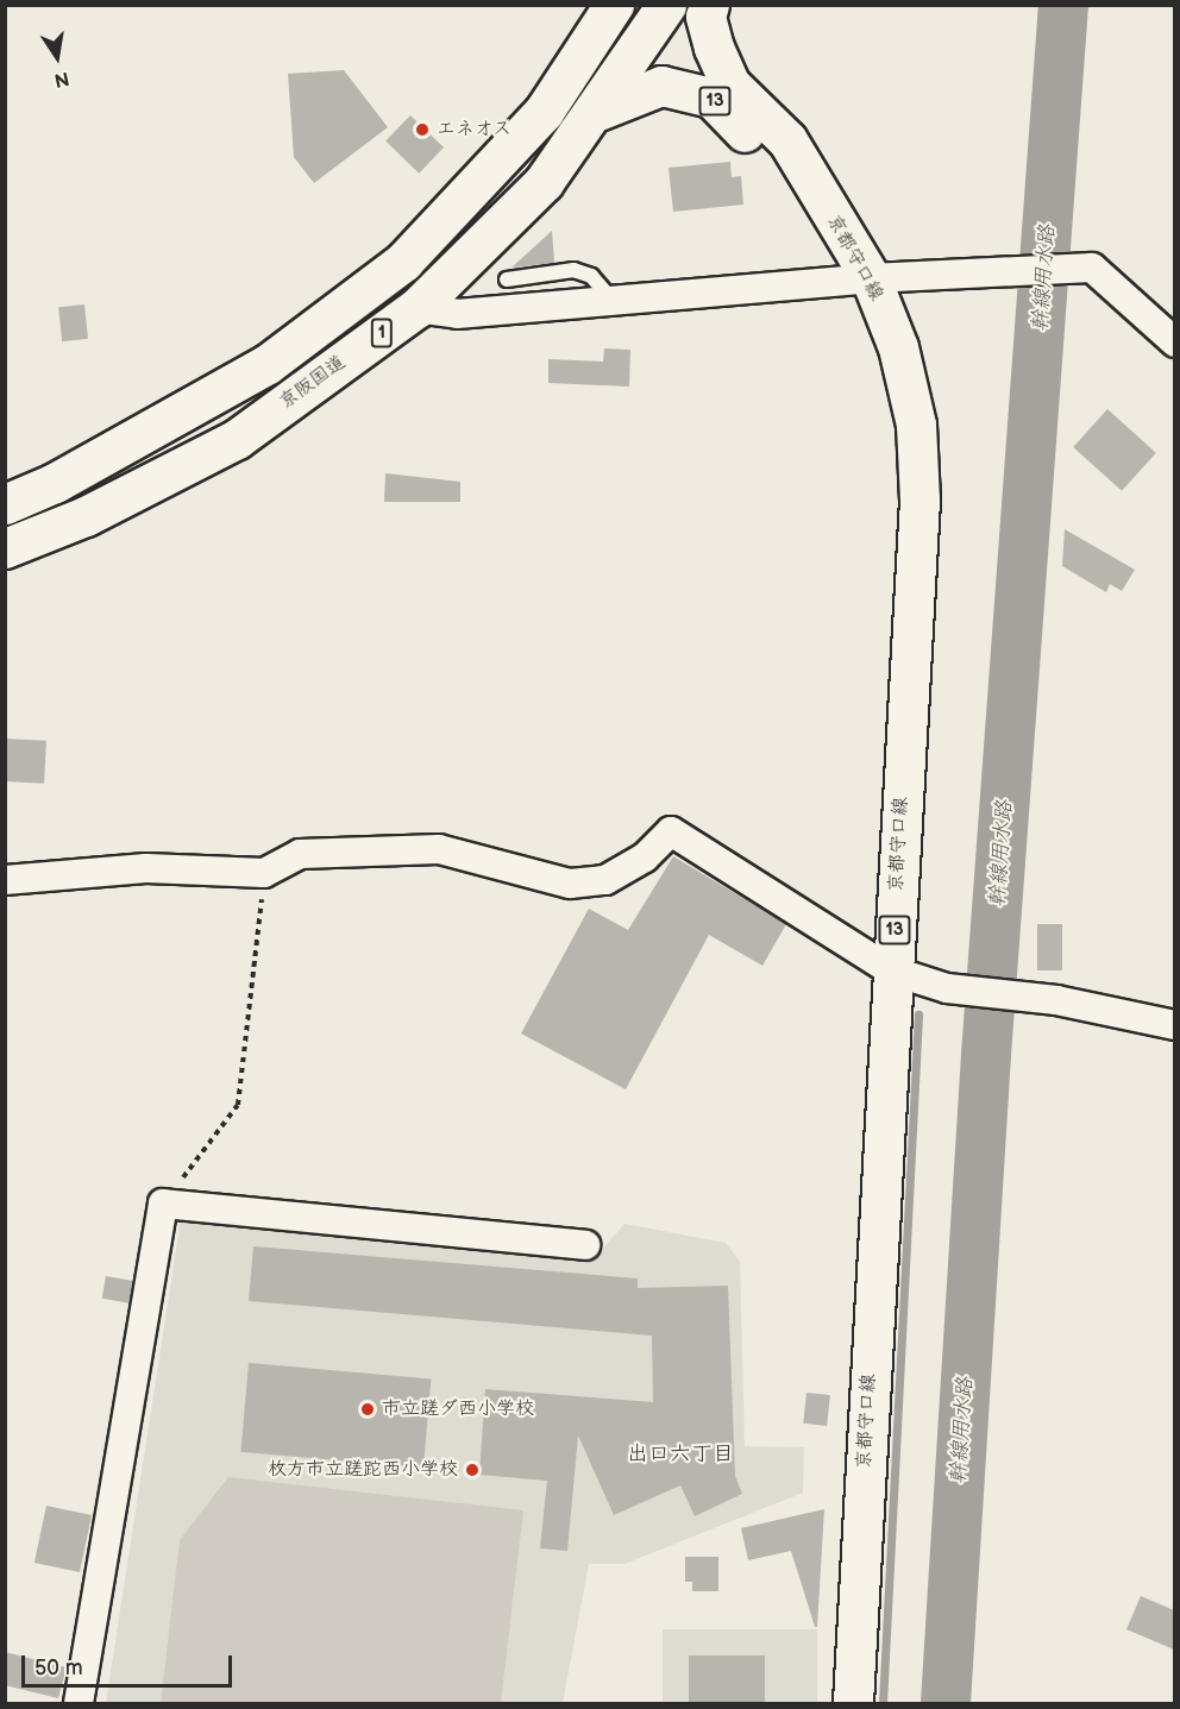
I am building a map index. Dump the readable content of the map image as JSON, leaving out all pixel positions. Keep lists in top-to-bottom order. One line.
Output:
{"streets":{"main road":["13","京都守口線","1","京阪国道"]},"crossings":[["京都守口線","京阪国道"]],"districts":["出口六丁目"],"water":["幹線用水路"],"places":["エネオス","市立蹉ダ西小学校","枚方市立蹉跎西小学校"],"scale_bar":"50 m","north":"bottom"}
